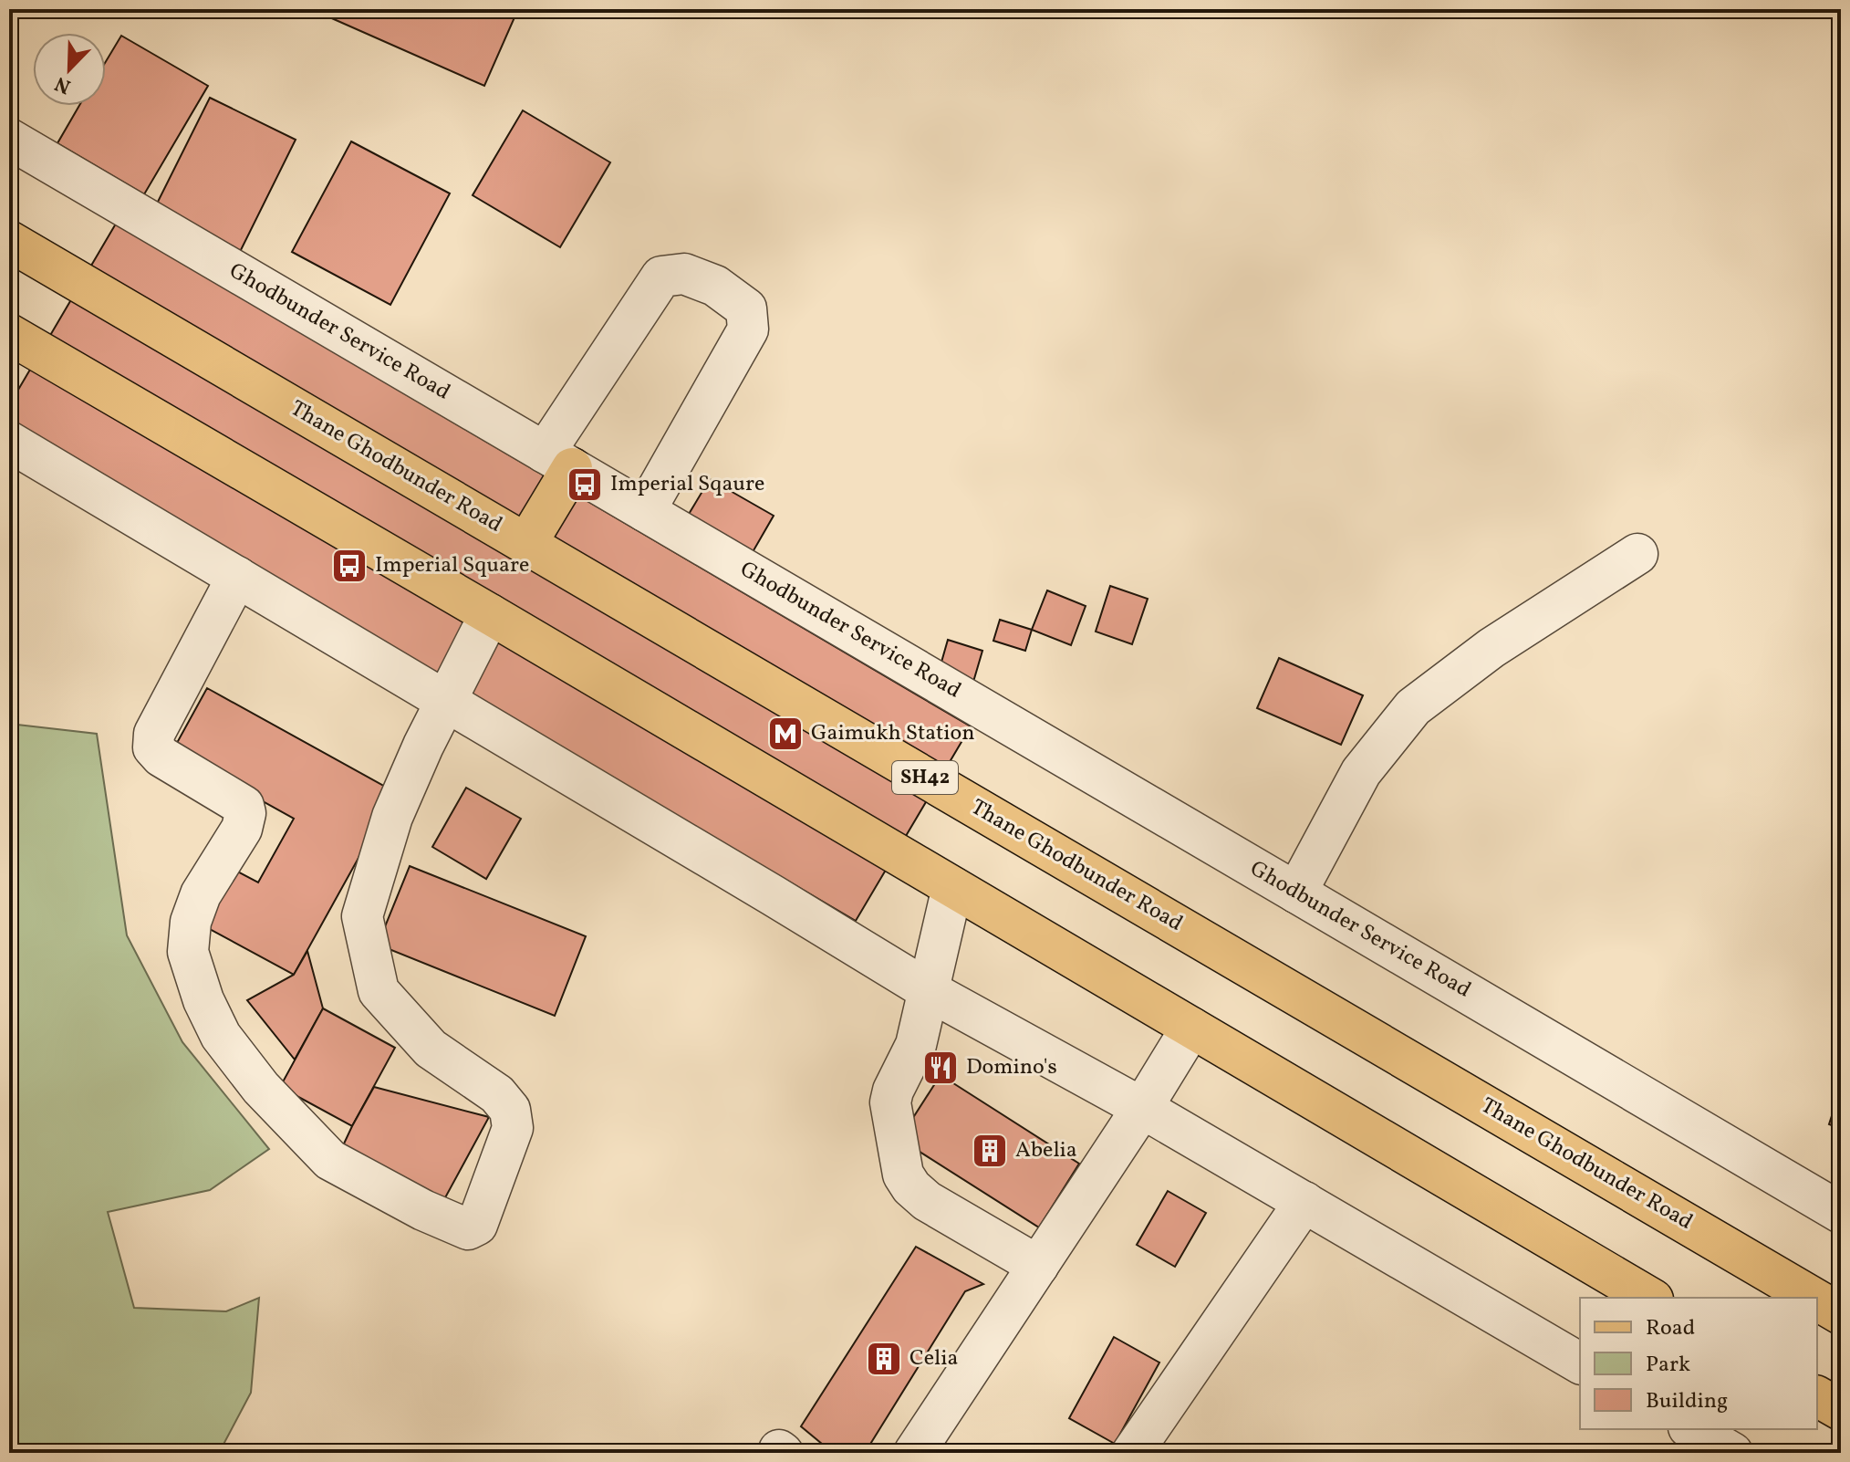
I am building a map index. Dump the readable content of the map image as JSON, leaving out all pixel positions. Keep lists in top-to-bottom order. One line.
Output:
{"streets":{"main road":["Thane Ghodbunder Road","SH42"],"street":["Ghodbunder Service Road"]},"places":{"bus stop":["Imperial Sqaure","Imperial Square"],"metro station":["Gaimukh Station"],"restaurant":["Domino's"],"building":["Abelia","Celia"]},"legend":["Road","Park","Building"],"north":"bottom left"}
